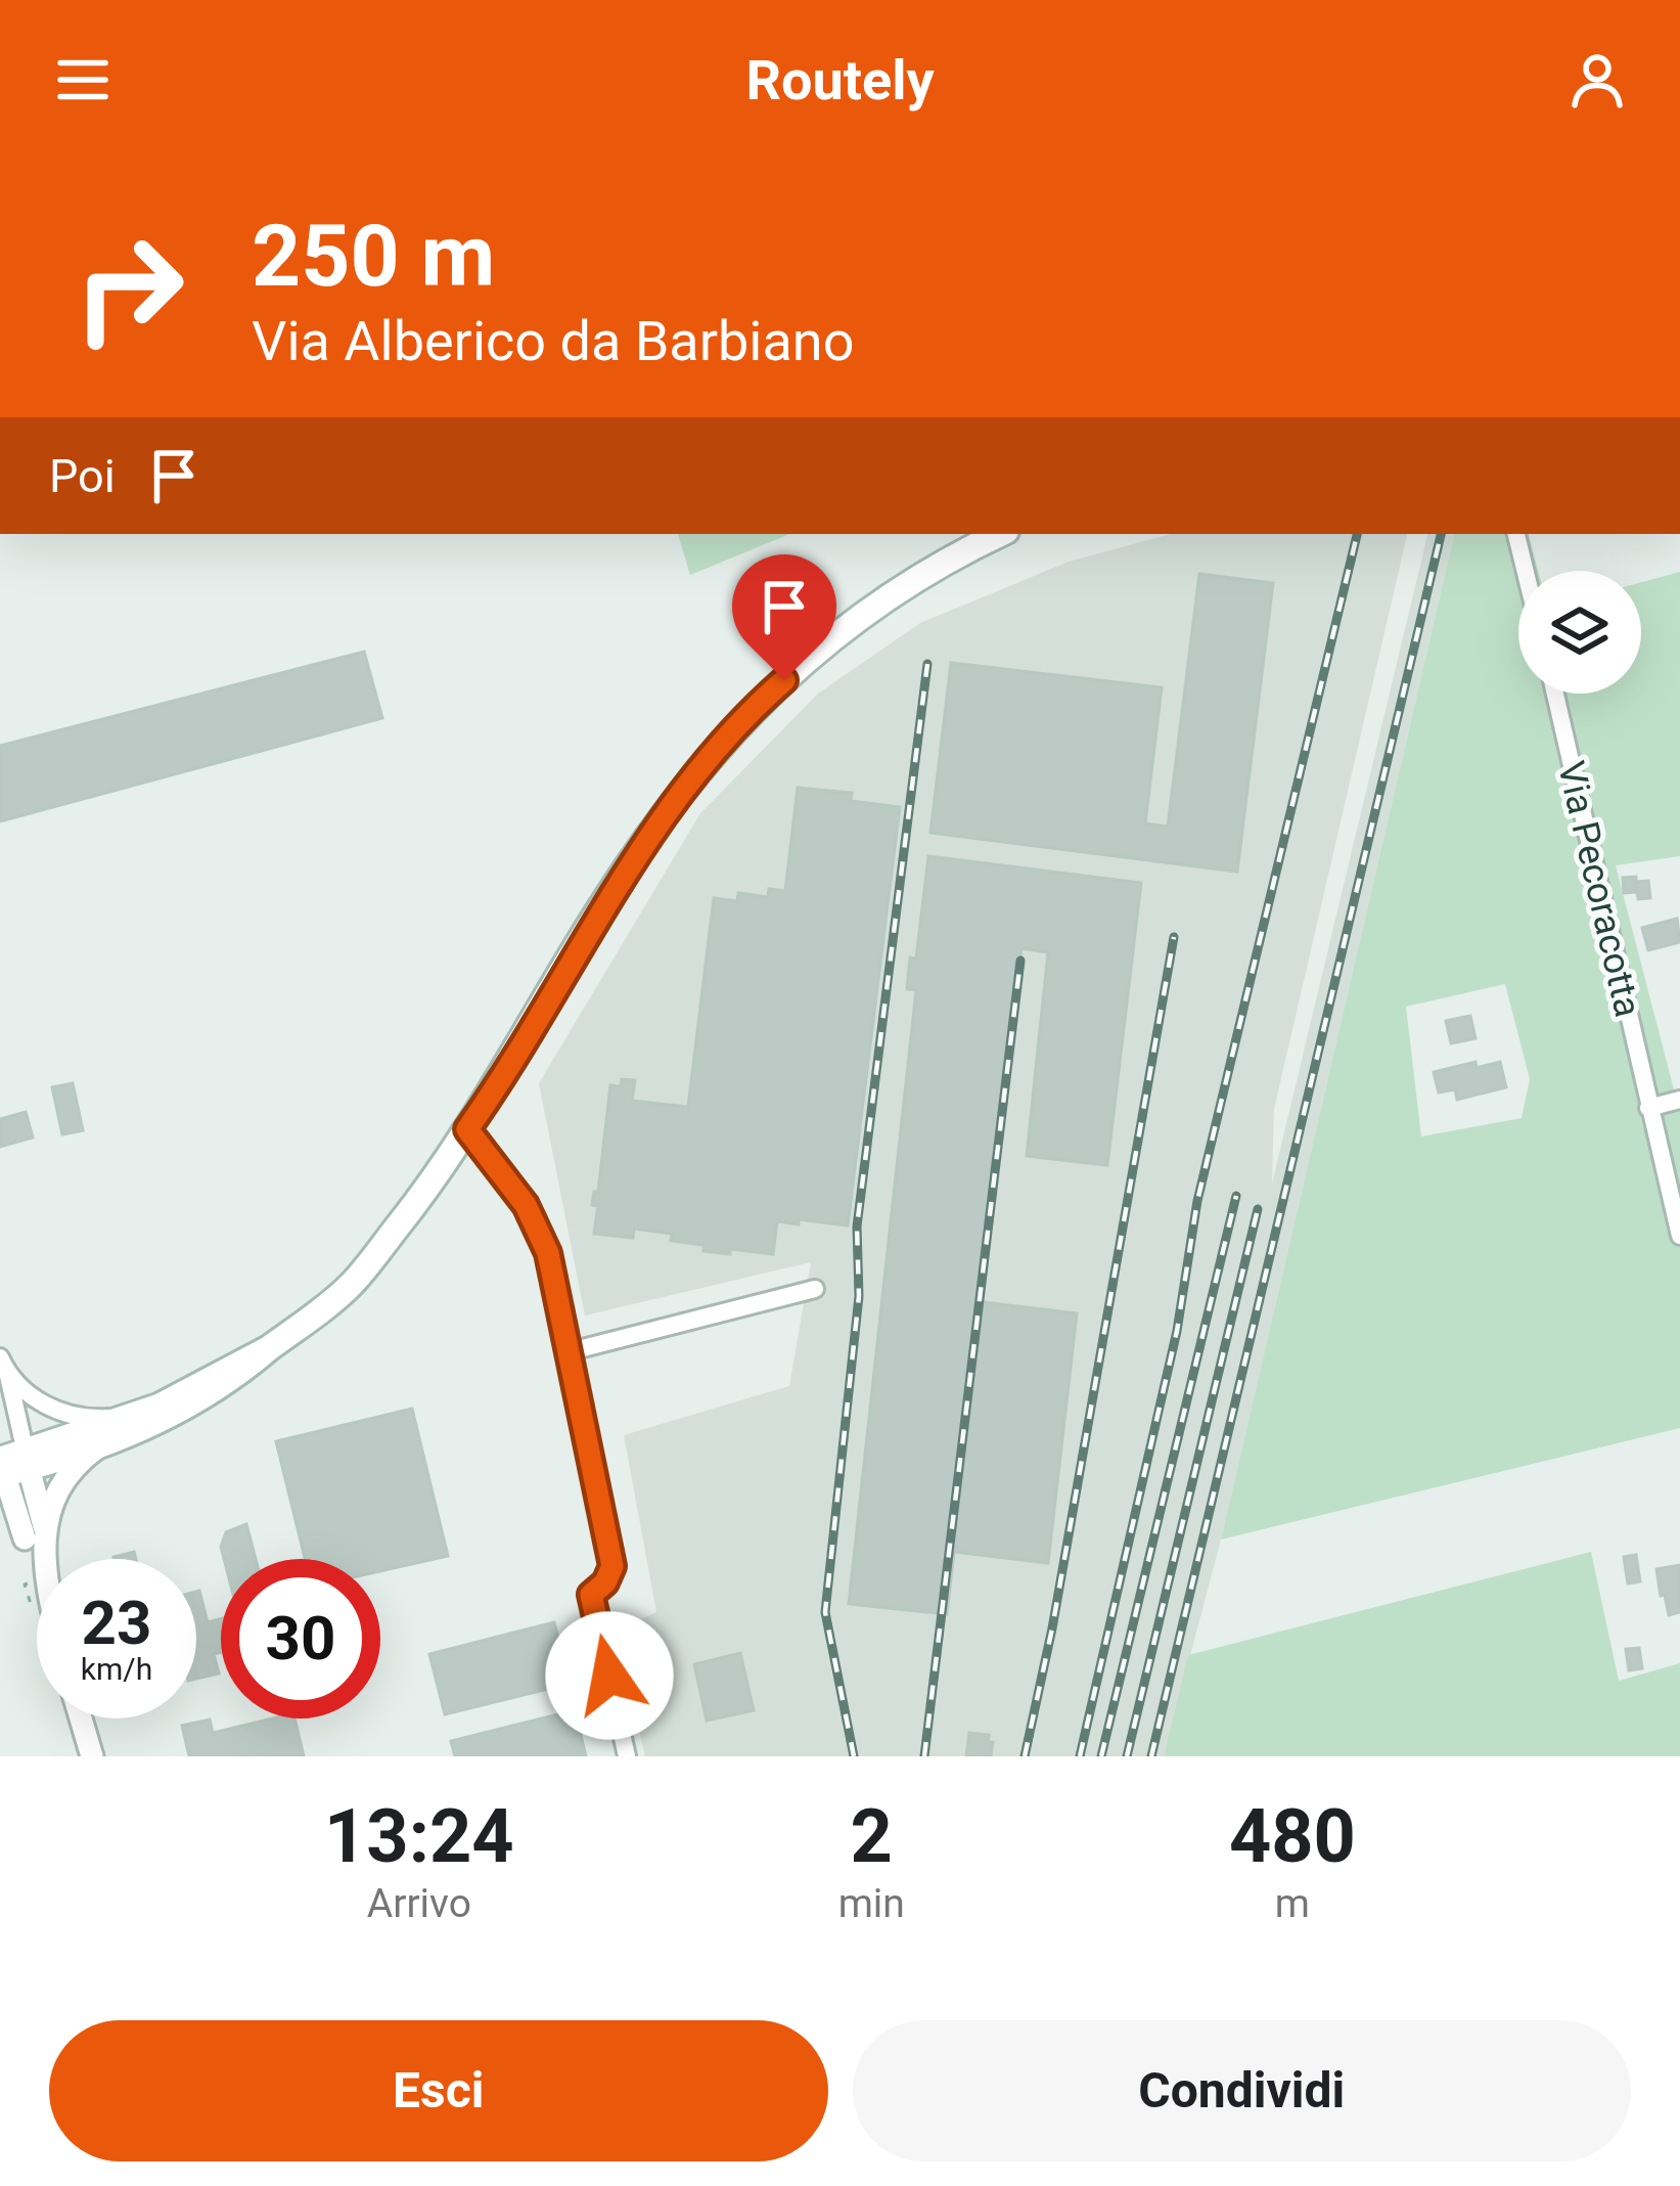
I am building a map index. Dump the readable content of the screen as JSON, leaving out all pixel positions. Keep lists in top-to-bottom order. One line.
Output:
{"streets":{"street":["Via Pecoracotta"]},"page":{"header":"Routely","turn":["250 m","Via Alberico da Barbiano"],"then":"Poi","speed":"23 km/h","limit":"30","eta":["13:24","Arrivo","2","min","480","m"],"buttons":["Esci","Condividi"]}}
